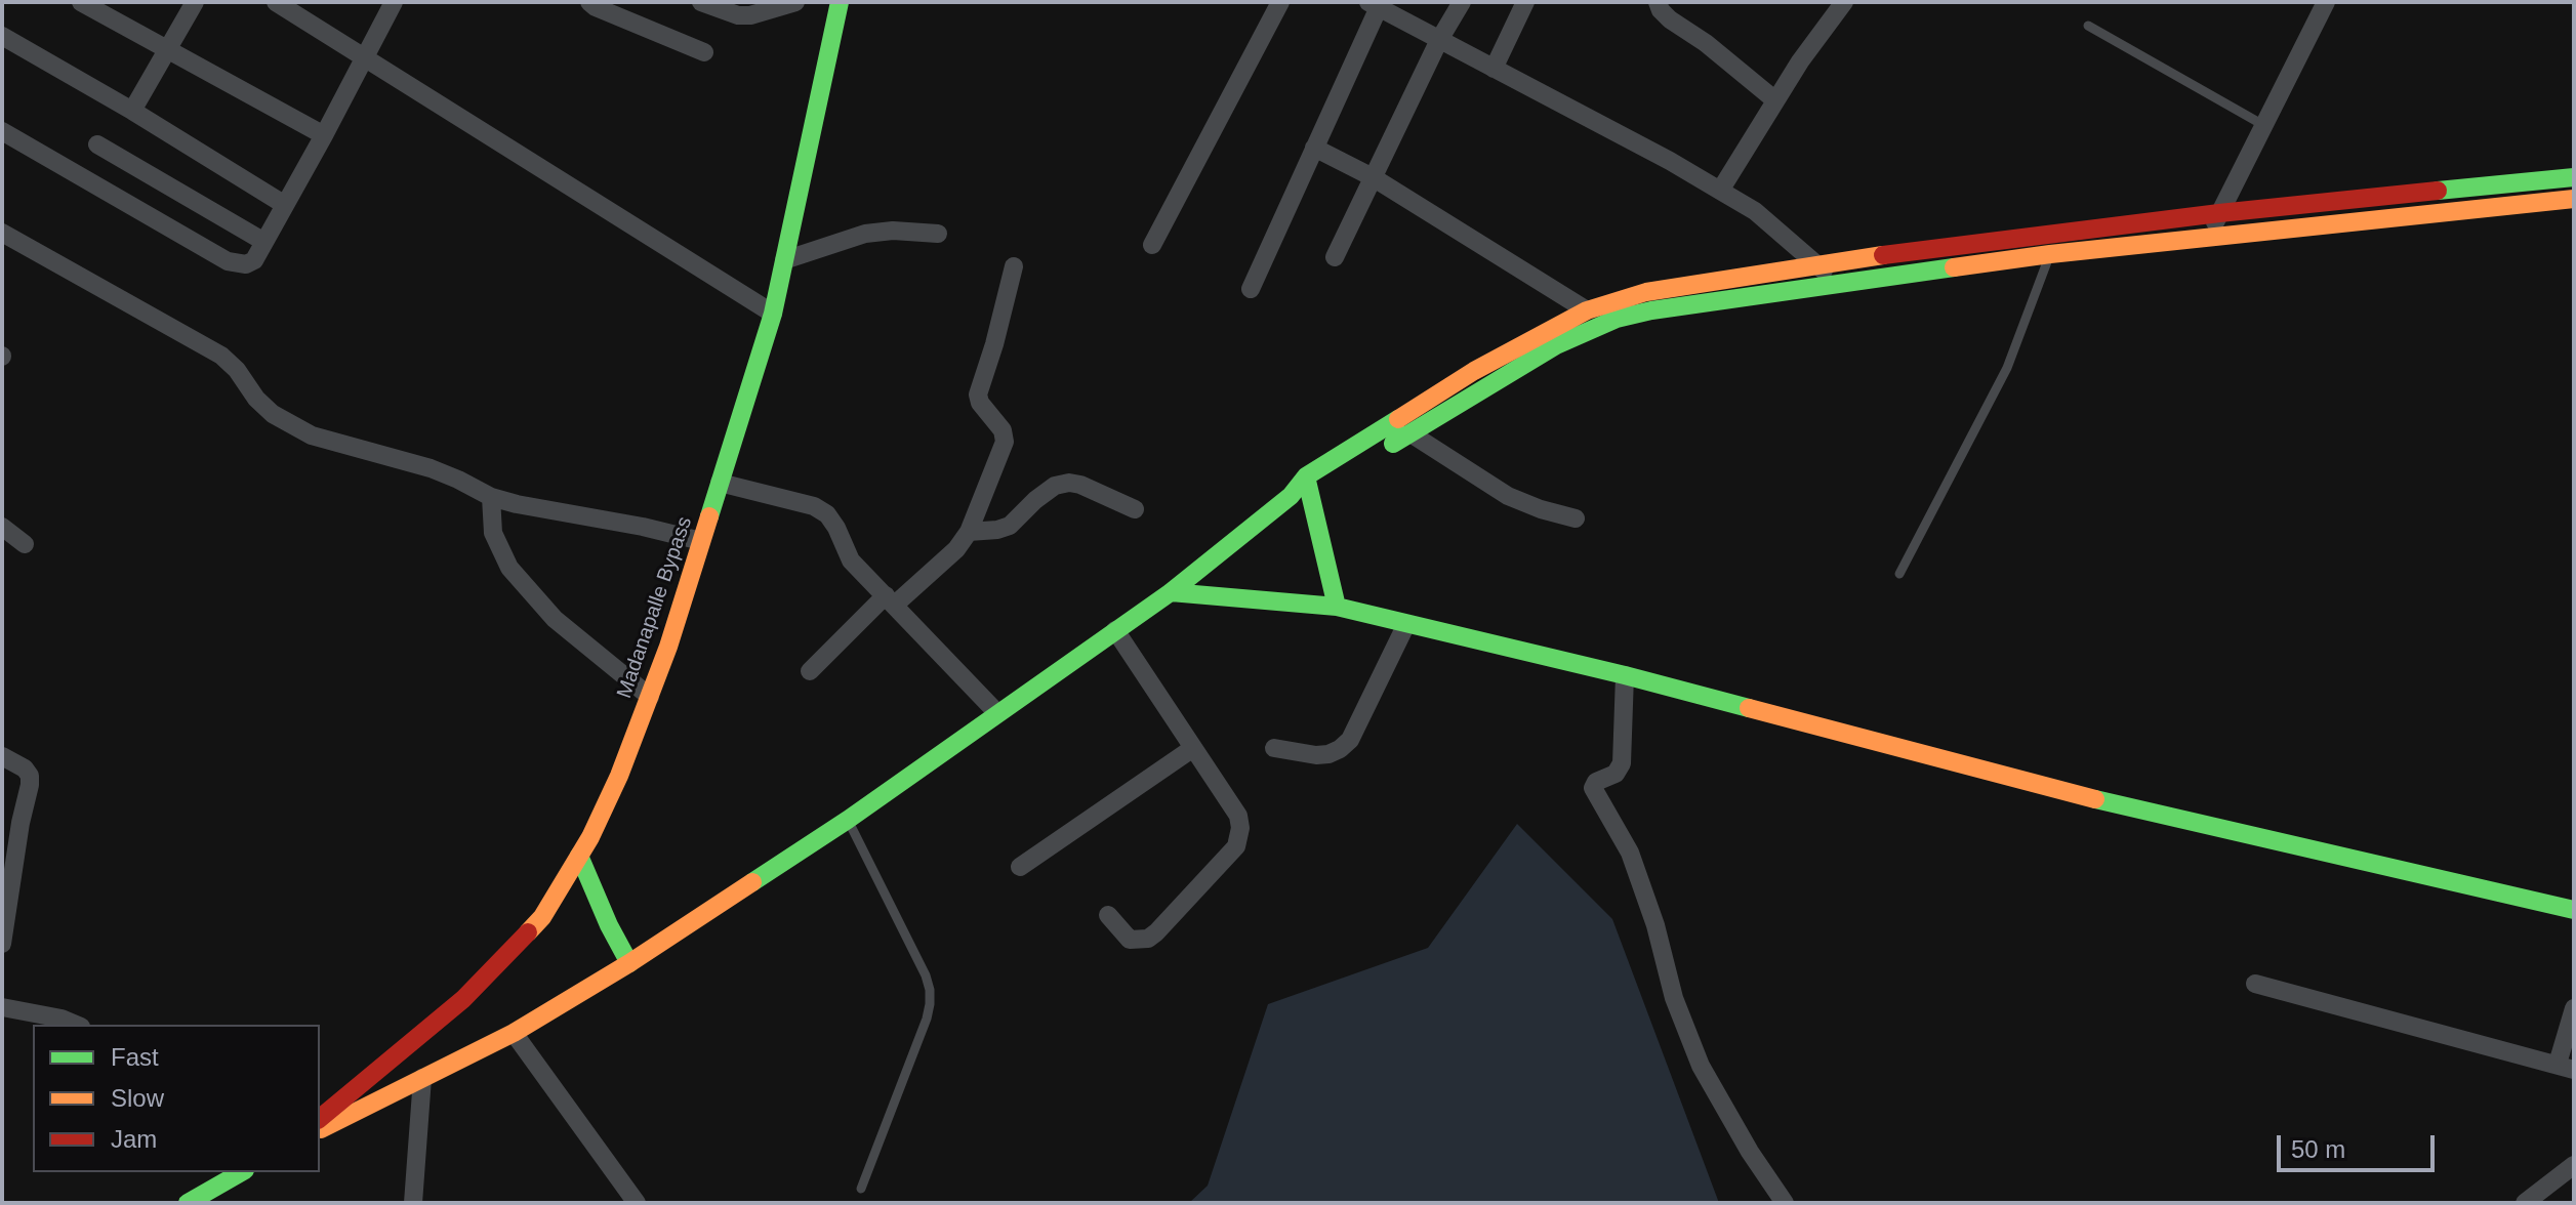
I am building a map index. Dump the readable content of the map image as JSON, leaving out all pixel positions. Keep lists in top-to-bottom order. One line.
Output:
{"streets":{"main road":["Madanapalle Bypass"]},"legend":["Fast","Slow","Jam"],"scale_bar":"50 m"}
